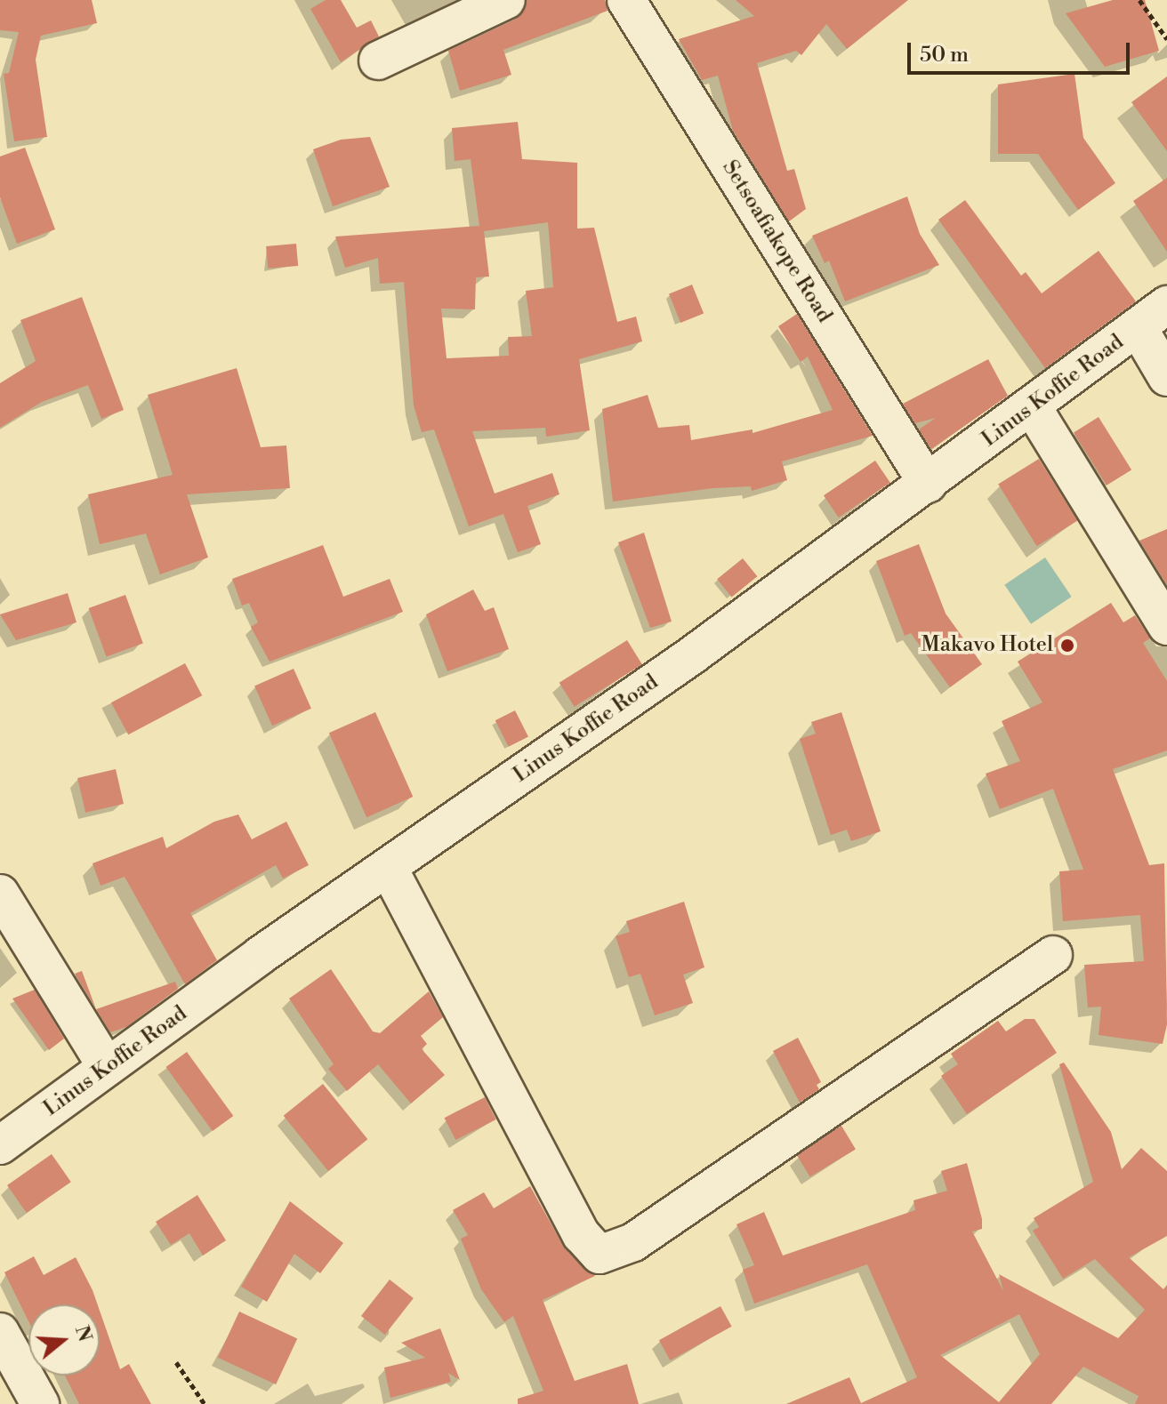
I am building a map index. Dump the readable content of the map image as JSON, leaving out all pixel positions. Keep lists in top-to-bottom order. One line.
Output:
{"streets":{"street":["Setsoafiakope Road","Linus Koffie Road"]},"crossings":[["Setsoafiakope Road","Linus Koffie Road"]],"places":["Makavo Hotel"],"scale_bar":"50 m","north":"right"}
